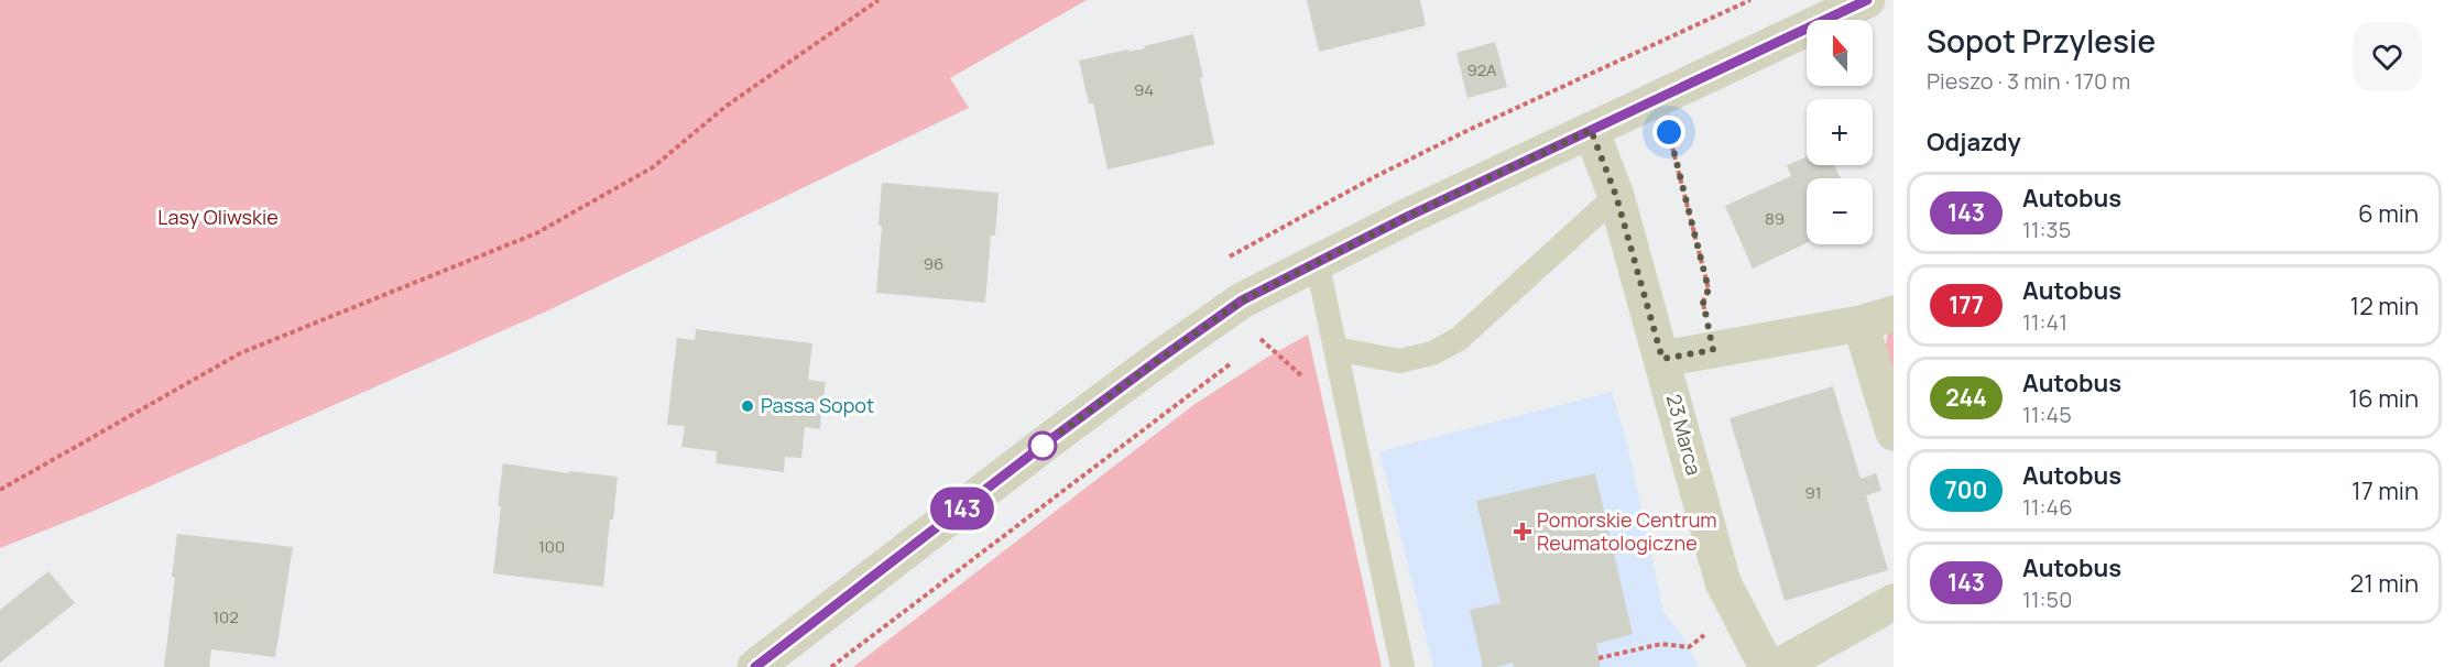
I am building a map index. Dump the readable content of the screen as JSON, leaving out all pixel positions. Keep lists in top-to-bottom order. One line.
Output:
{"streets":{"street":["23 Marca"]},"parks":["Lasy Oliwskie"],"places":{"other":["Passa Sopot"],"health":["Pomorskie Centrum Reumatologiczne"]},"lines":["bus line 143"],"house_numbers":["92A","94","89","96","91","100","102"],"north":"top","page":{"on_map":"143","heading":[["Sopot Przylesie","Pieszo · 3 min · 170 m"],"Odjazdy"],"map_buttons":["+","−"],"list":[{"mark":"143","name":"Autobus","note":"11:35","value":"6 min"},{"mark":"177","name":"Autobus","note":"11:41","value":"12 min"},{"mark":"244","name":"Autobus","note":"11:45","value":"16 min"},{"mark":"700","name":"Autobus","note":"11:46","value":"17 min"},{"mark":"143","name":"Autobus","note":"11:50","value":"21 min"}]}}
